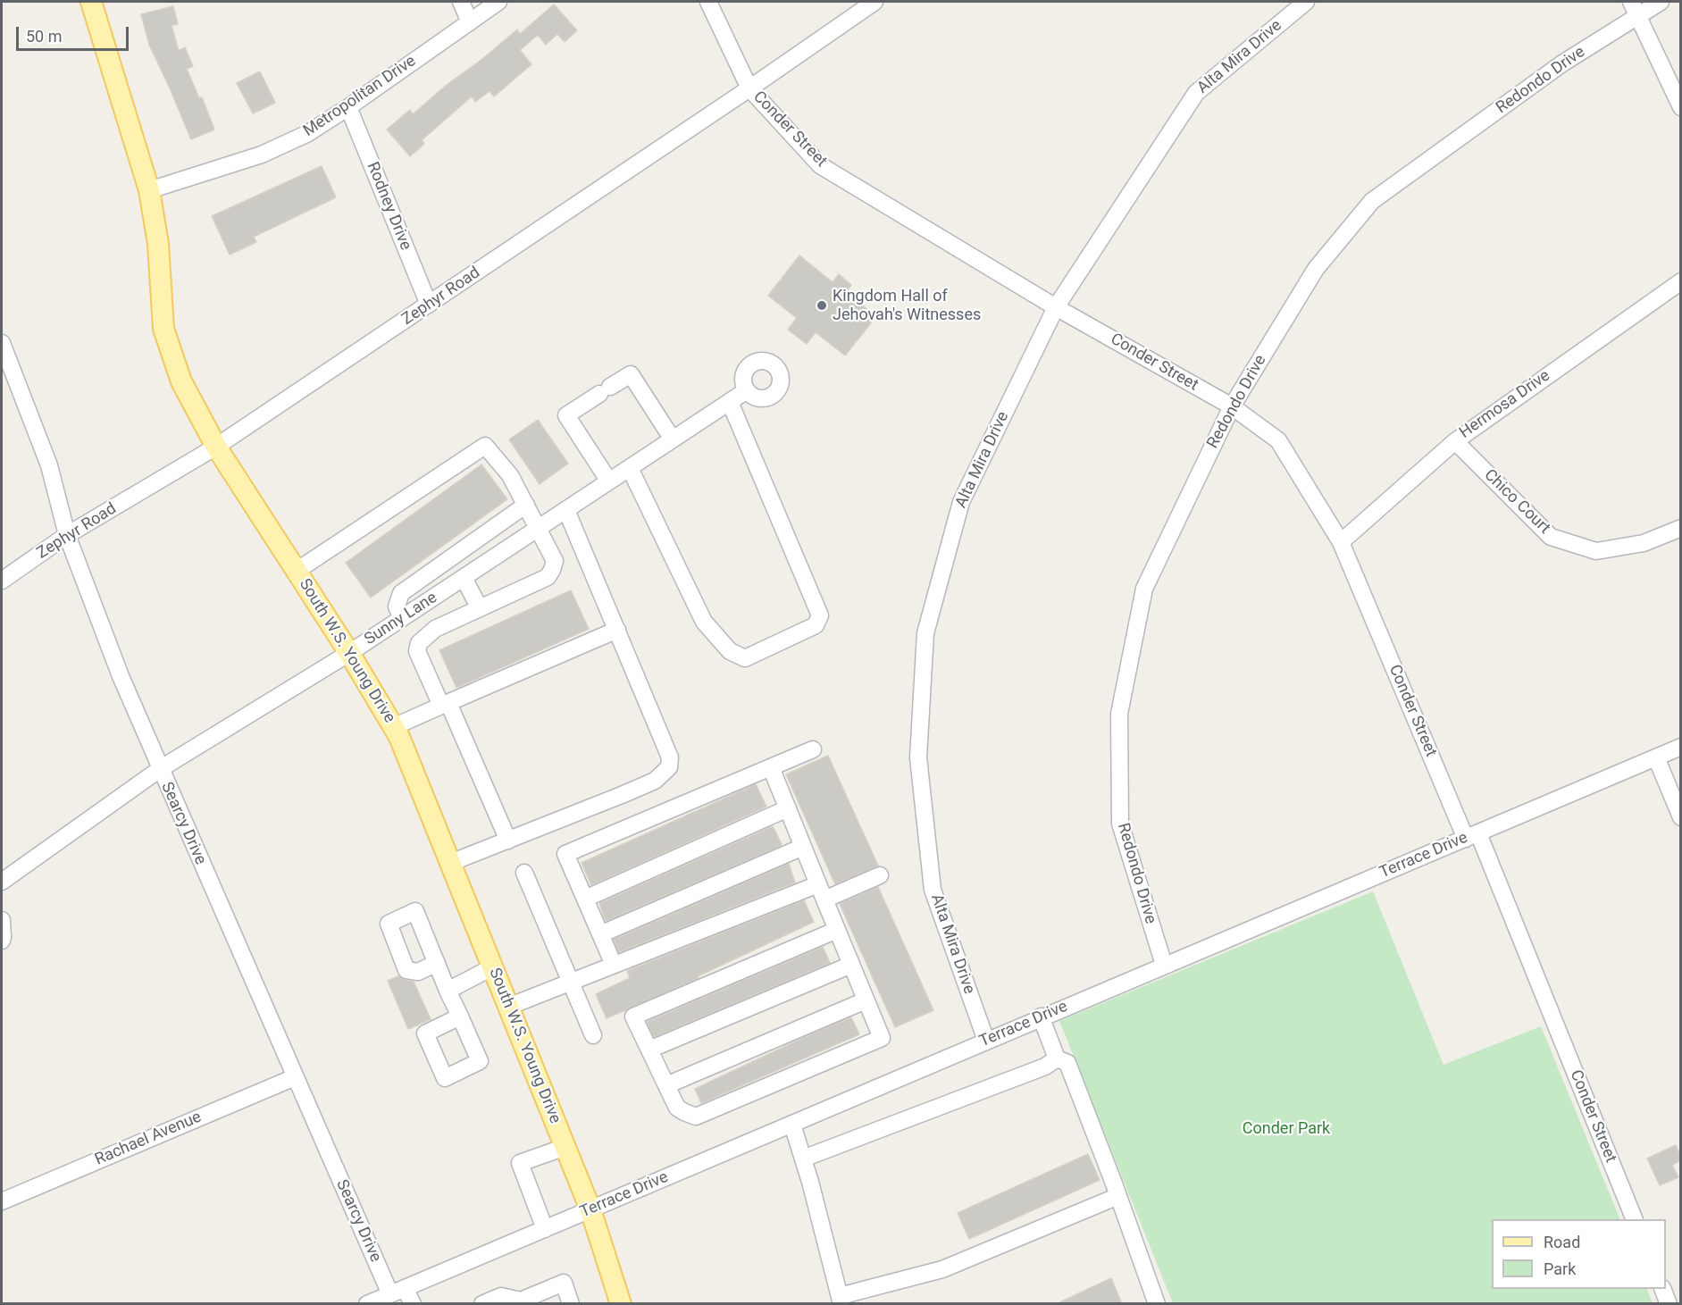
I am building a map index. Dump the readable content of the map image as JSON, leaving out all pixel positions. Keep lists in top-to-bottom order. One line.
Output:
{"streets":{"main road":["South W.S. Young Drive"],"street":["Alta Mira Drive","Redondo Drive","Metropolitan Drive","Conder Street","Rodney Drive","Zephyr Road","Hermosa Drive","Chico Court","Sunny Lane","Searcy Drive","Terrace Drive","Rachael Avenue"]},"crossings":[["Alta Mira Drive","Conder Street"],["Alta Mira Drive","Terrace Drive"],["Redondo Drive","Conder Street"],["Redondo Drive","Terrace Drive"],["Metropolitan Drive","Rodney Drive"],["Metropolitan Drive","South W.S. Young Drive"],["Conder Street","Zephyr Road"],["Conder Street","Hermosa Drive"],["Conder Street","Terrace Drive"],["Rodney Drive","Zephyr Road"],["Zephyr Road","South W.S. Young Drive"],["Zephyr Road","Searcy Drive"],["Hermosa Drive","Chico Court"],["Sunny Lane","South W.S. Young Drive"],["Sunny Lane","Searcy Drive"],["South W.S. Young Drive","Terrace Drive"],["Searcy Drive","Terrace Drive"],["Searcy Drive","Rachael Avenue"]],"parks":["Conder Park"],"places":["Kingdom Hall of Jehovah's Witnesses"],"legend":["Road","Park"],"scale_bar":"50 m"}
